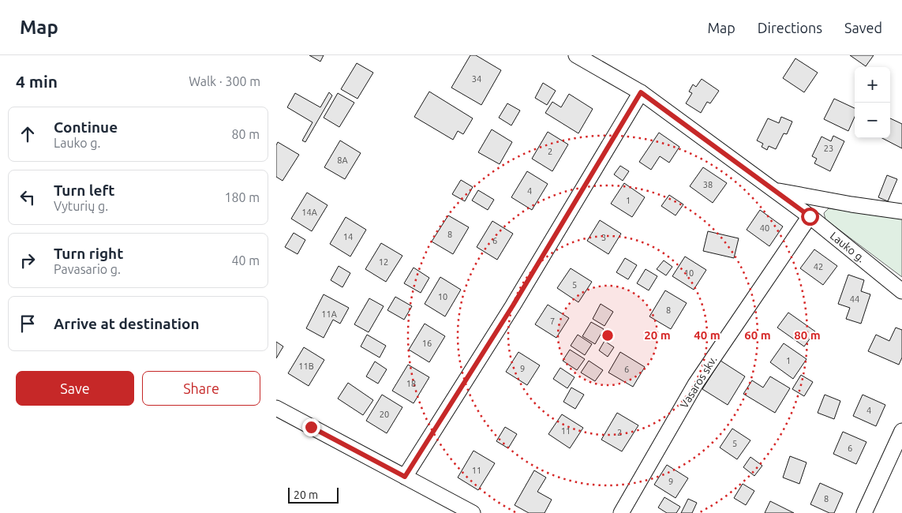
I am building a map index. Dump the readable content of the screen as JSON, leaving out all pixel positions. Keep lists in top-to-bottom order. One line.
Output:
{"streets":{"street":["Lauko g.","Vasaros skv."]},"crossings":[["Lauko g.","Vasaros skv."]],"house_numbers":["34","23","2","8A","38","4","1","14A","40","8","14","3","6","12","42","10","5","10","44","8","11A","7","16","1","11B","9","6","18","4","20","11","2","5","6","11","9","8"],"scale_bar":"20 m","page":{"header":"Map","nav":["Map","Directions","Saved"],"heading":["4 min","Walk · 300 m"],"map_buttons":["+","−"],"list":[["Continue","Lauko g.","80 m"],["Turn left","Vyturių g.","180 m"],["Turn right","Pavasario g.","40 m"],"Arrive at destination"],"buttons":["Save","Share"],"scale":"20 m"},"rings":["20 m","40 m","60 m","80 m"]}
